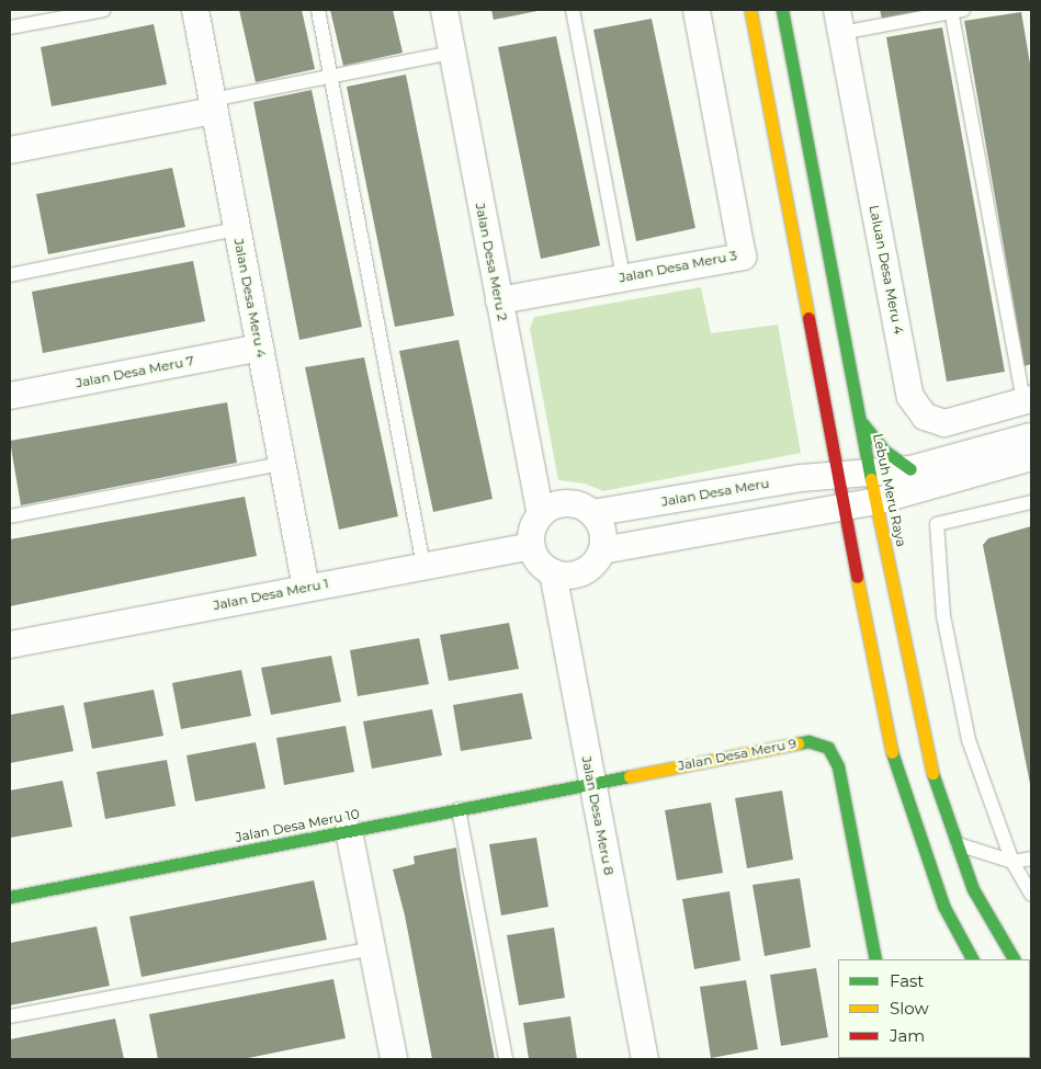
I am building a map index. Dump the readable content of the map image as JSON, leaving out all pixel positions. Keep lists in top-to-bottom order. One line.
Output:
{"streets":{"main road":["Lebuh Meru Raya","Jalan Desa Meru 9","Jalan Desa Meru 10"],"street":["Jalan Desa Meru 2","Jalan Desa Meru 3","Laluan Desa Meru 4","Jalan Desa Meru 4","Jalan Desa Meru 7","Jalan Desa Meru","Jalan Desa Meru 1","Jalan Desa Meru 8"]},"crossings":[["Jalan Desa Meru 2","Jalan Desa Meru 3"],["Jalan Desa Meru 2","Jalan Desa Meru"],["Jalan Desa Meru 2","Jalan Desa Meru 1"],["Jalan Desa Meru 2","Jalan Desa Meru 8"],["Jalan Desa Meru 4","Jalan Desa Meru 7"],["Jalan Desa Meru 4","Jalan Desa Meru 1"],["Lebuh Meru Raya","Jalan Desa Meru"],["Jalan Desa Meru","Jalan Desa Meru 1"],["Jalan Desa Meru","Jalan Desa Meru 8"],["Jalan Desa Meru 1","Jalan Desa Meru 8"],["Jalan Desa Meru 9","Jalan Desa Meru 8"],["Jalan Desa Meru 9","Jalan Desa Meru 10"],["Jalan Desa Meru 8","Jalan Desa Meru 10"]],"legend":["Fast","Slow","Jam"]}
